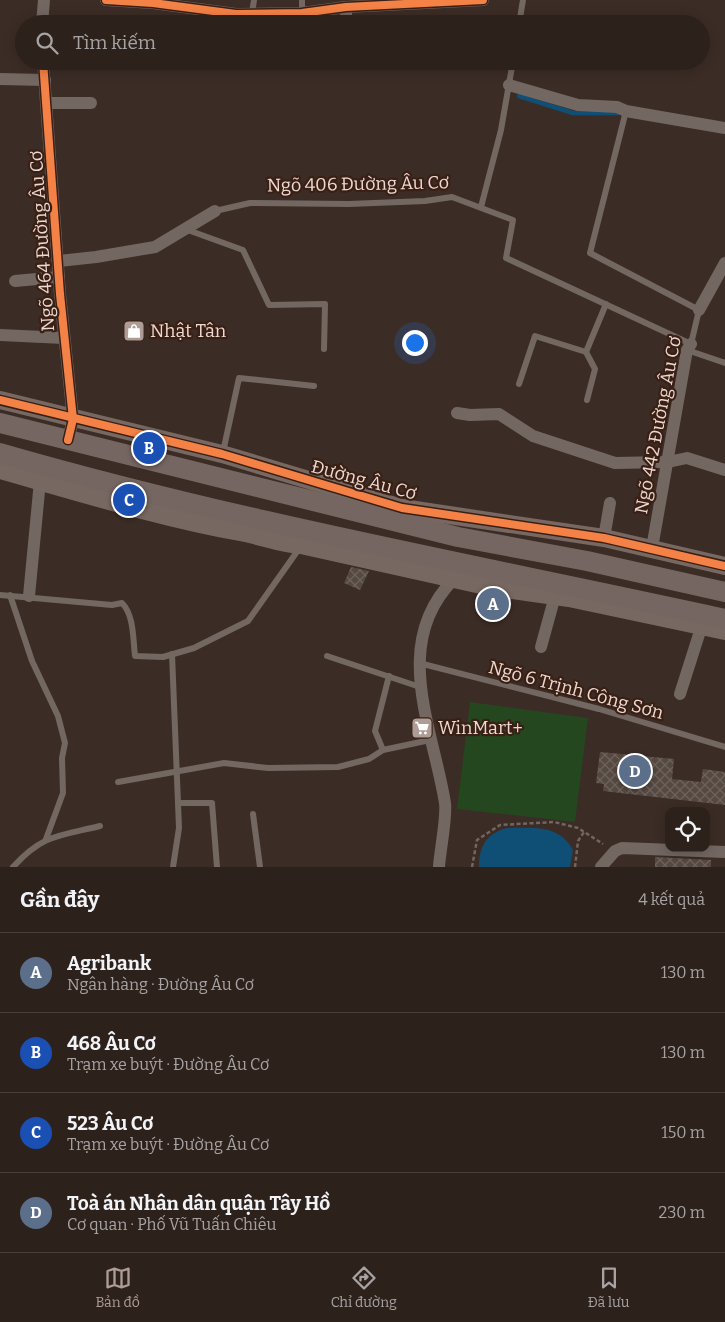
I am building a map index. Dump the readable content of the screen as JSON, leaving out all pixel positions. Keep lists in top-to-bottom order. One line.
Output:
{"streets":{"main road":["Đường Âu Cơ"],"street":["Ngõ 406 Đường Âu Cơ","Ngõ 464 Đường Âu Cơ","Ngõ 442 Đường Âu Cơ"],"lane":["Ngõ 6 Trịnh Công Sơn"]},"crossings":[["Ngõ 406 Đường Âu Cơ","Ngõ 464 Đường Âu Cơ"],["Ngõ 406 Đường Âu Cơ","Ngõ 442 Đường Âu Cơ"],["Ngõ 464 Đường Âu Cơ","Đường Âu Cơ"],["Ngõ 442 Đường Âu Cơ","Đường Âu Cơ"]],"places":{"shop":["Nhật Tân"],"supermarket":["WinMart+"]},"page":{"search":"Tìm kiếm","pins":["B","C","A","D"],"heading":["Gần đây","4 kết quả"],"list":[{"mark":"A","name":"Agribank","note":"Ngân hàng · Đường Âu Cơ","value":"130 m"},{"mark":"B","name":"468 Âu Cơ","note":"Trạm xe buýt · Đường Âu Cơ","value":"130 m"},{"mark":"C","name":"523 Âu Cơ","note":"Trạm xe buýt · Đường Âu Cơ","value":"150 m"},{"mark":"D","name":"Toà án Nhân dân quận Tây Hồ","note":"Cơ quan · Phố Vũ Tuấn Chiêu","value":"230 m"}],"nav":["Bản đồ","Chỉ đường","Đã lưu"]}}
